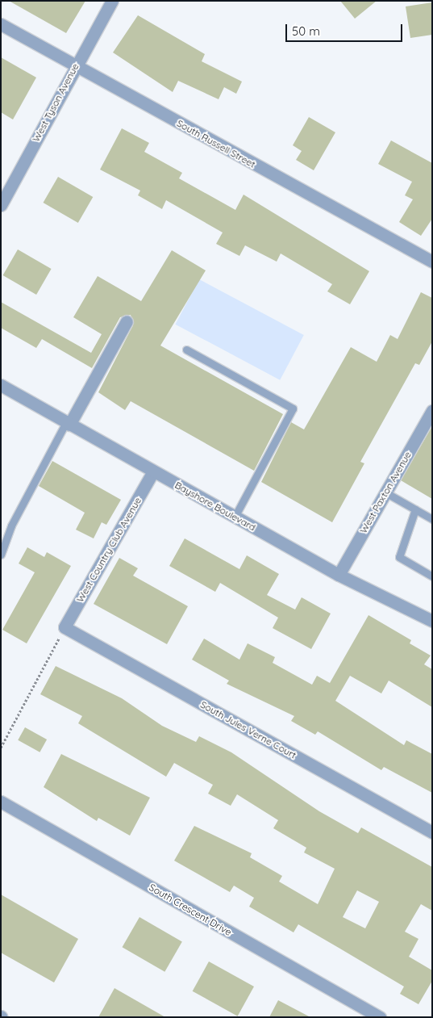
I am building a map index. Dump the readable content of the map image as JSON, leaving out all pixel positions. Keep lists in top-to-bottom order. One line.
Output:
{"streets":{"street":["West Tyson Avenue","South Russell Street","West Paxton Avenue","Bayshore Boulevard","West Country Club Avenue","South Jules Verne Court","South Crescent Drive"]},"crossings":[["West Tyson Avenue","South Russell Street"],["West Paxton Avenue","Bayshore Boulevard"],["Bayshore Boulevard","West Country Club Avenue"],["West Country Club Avenue","South Jules Verne Court"]],"scale_bar":"50 m"}
